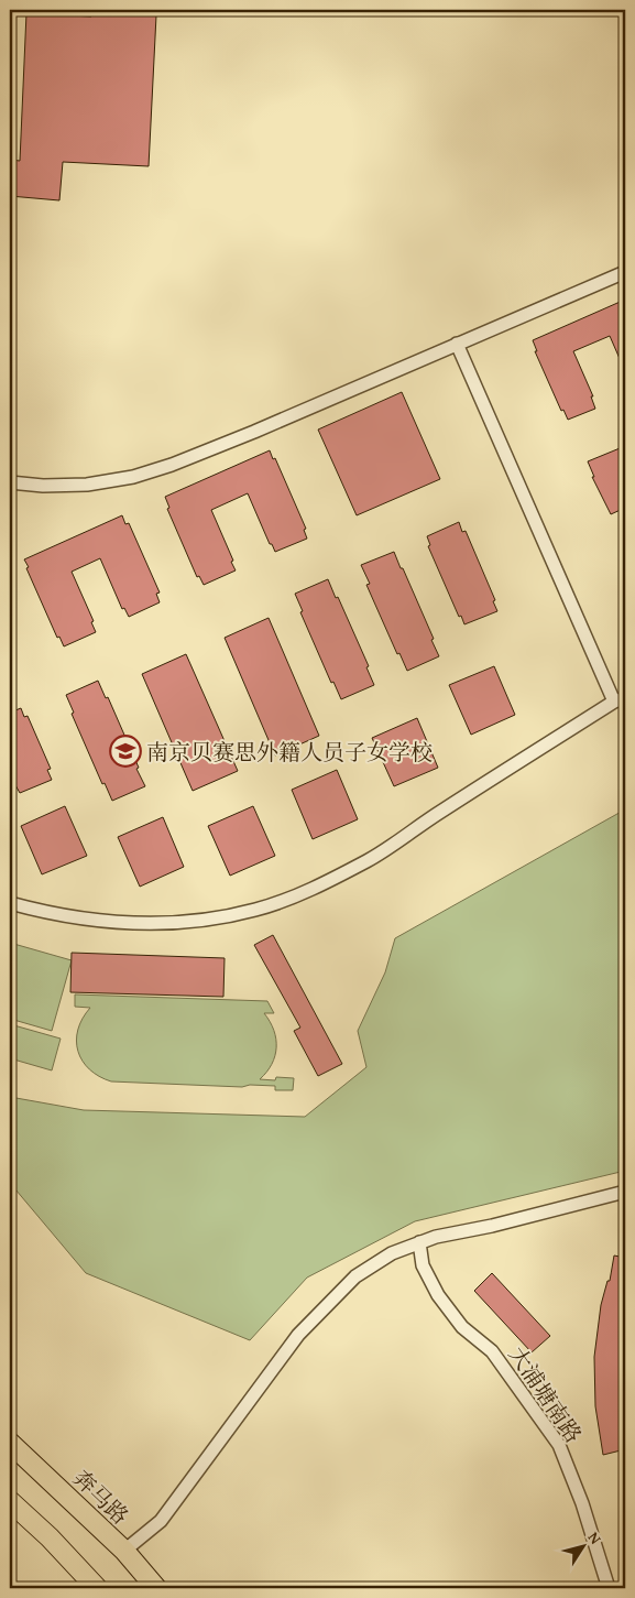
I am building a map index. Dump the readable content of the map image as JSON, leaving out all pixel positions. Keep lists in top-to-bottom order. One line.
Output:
{"streets":{"main road":["奔马路"],"street":["大浦塘南路"]},"places":{"school or university":["南京贝赛思外籍人员子女学校"]},"north":"top right"}
